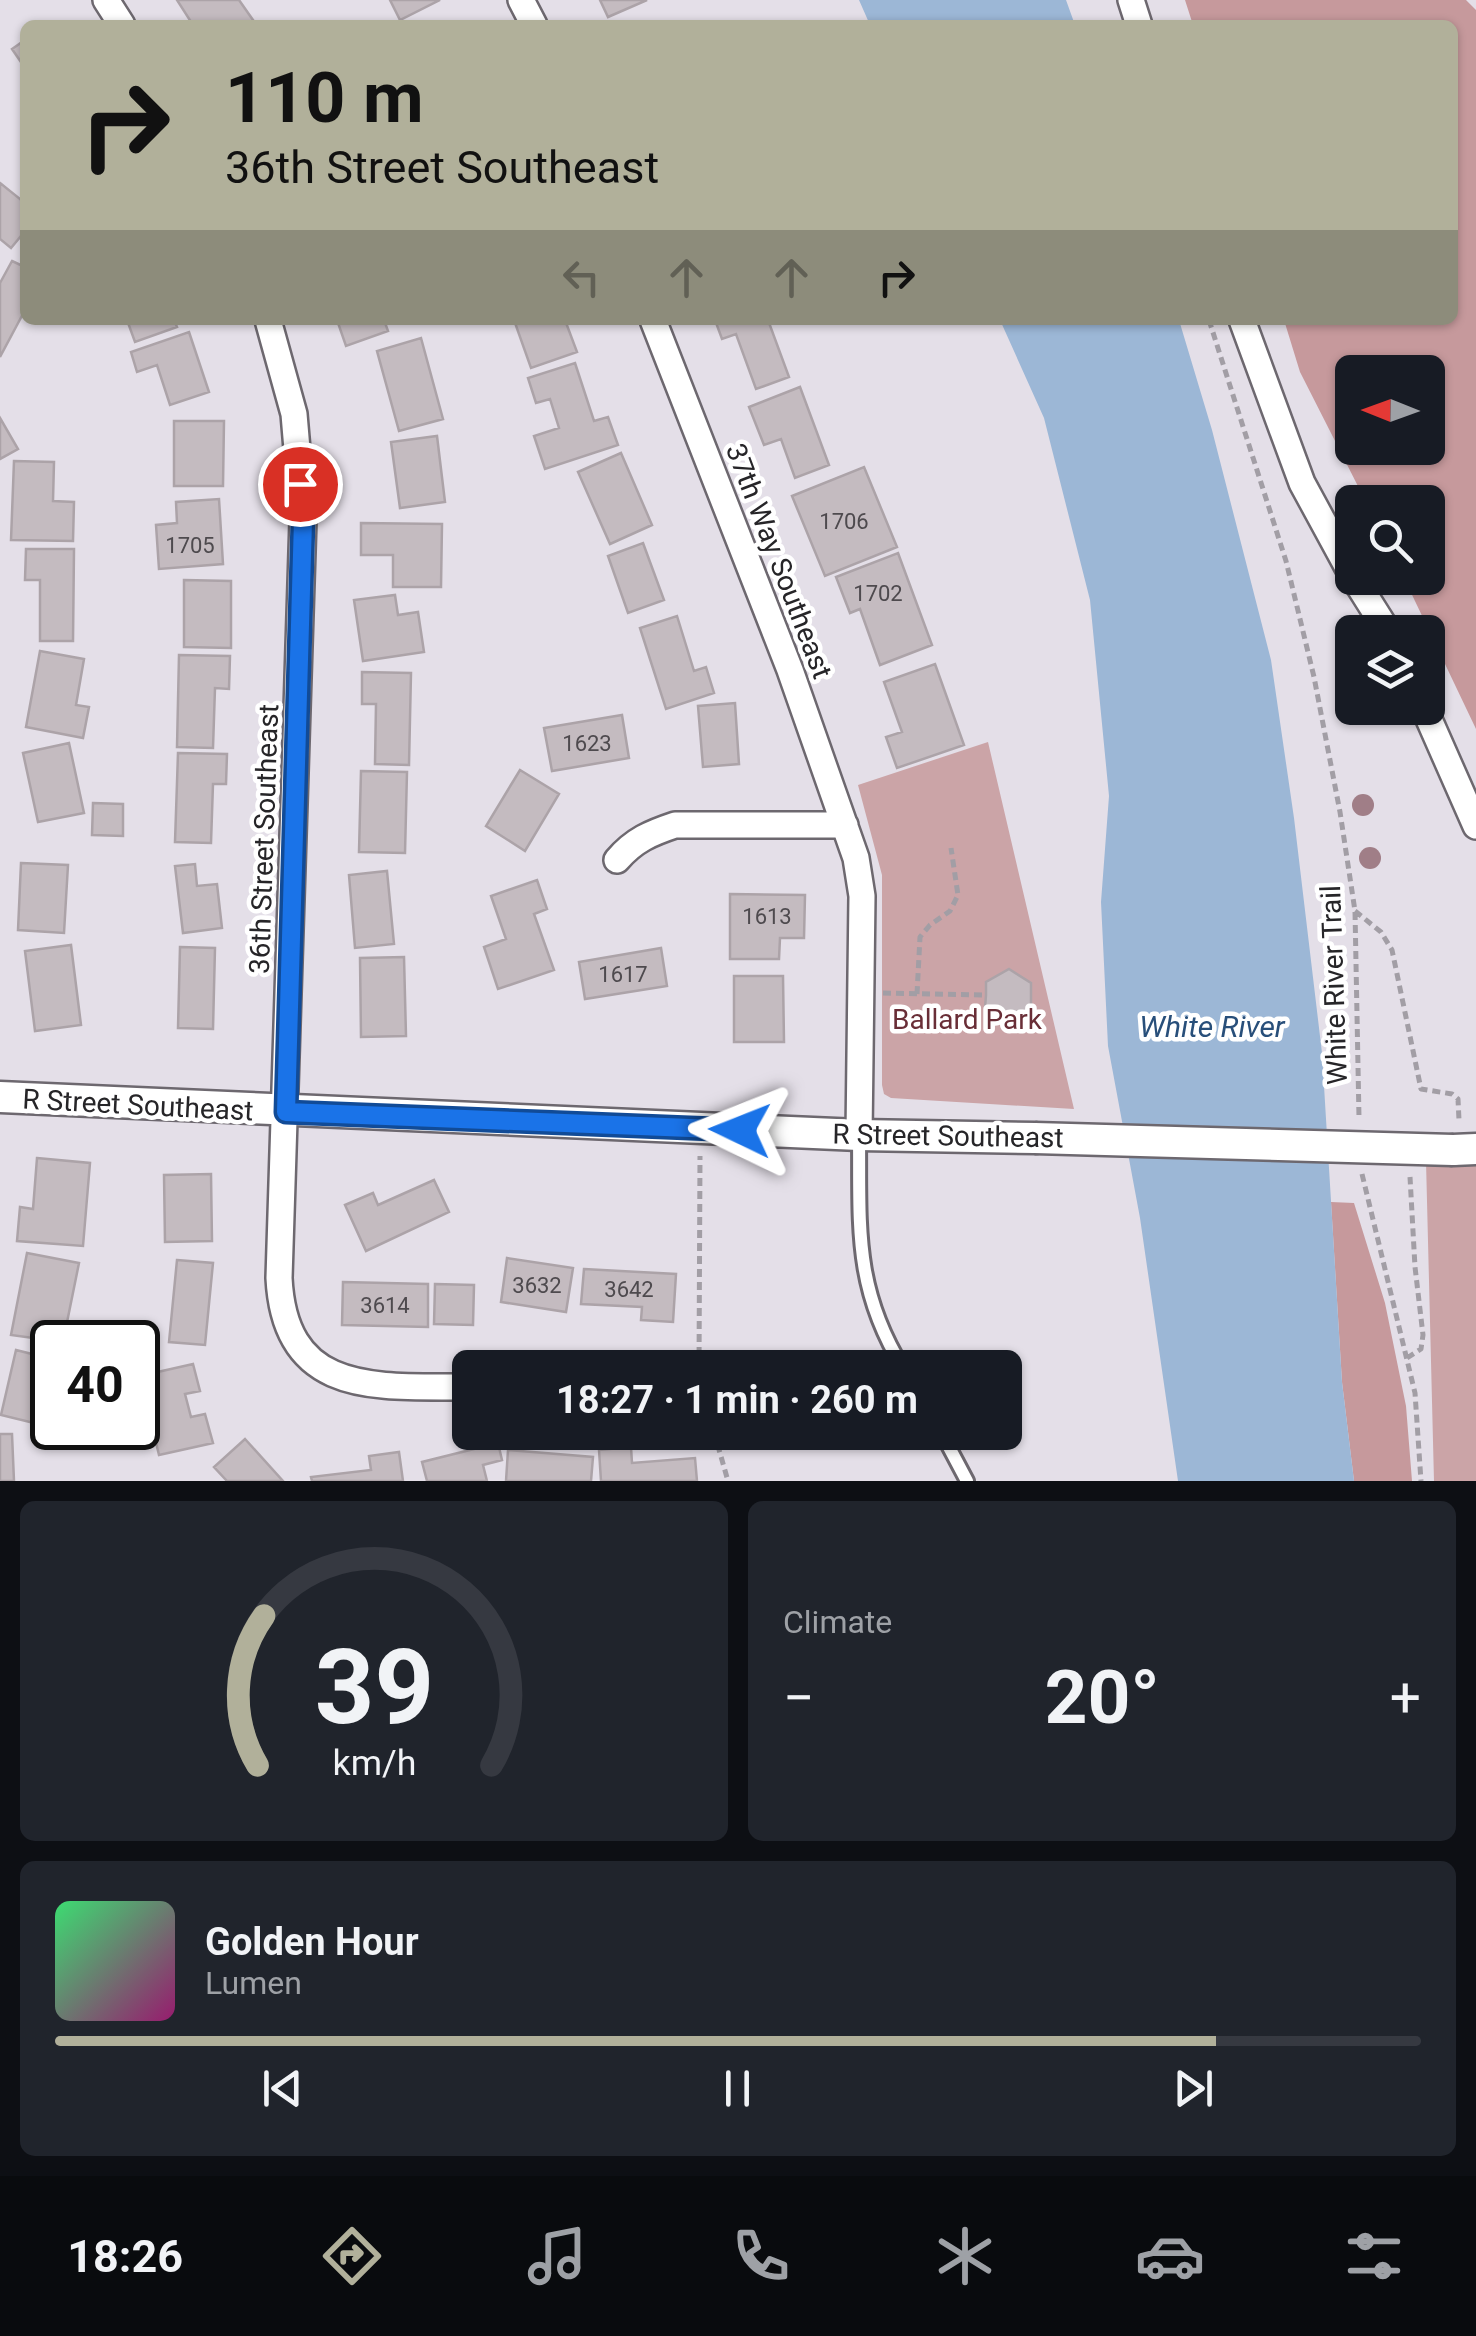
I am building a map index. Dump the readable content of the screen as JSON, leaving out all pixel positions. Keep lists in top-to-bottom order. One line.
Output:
{"streets":{"street":["37th Way Southeast","36th Street Southeast","R Street Southeast"],"path":["White River Trail"]},"crossings":[["37th Way Southeast","R Street Southeast"],["36th Street Southeast","R Street Southeast"]],"water":["White River"],"parks":["Ballard Park"],"house_numbers":["1706","1705","1702","1623","1613","1617","3632","3642","3614"],"north":"left","page":{"turn":["110 m","36th Street Southeast"],"limit":"40","trip":"18:27 · 1 min · 260 m","tile":"Climate","heat":["−","20°","+"],"song":["Golden Hour","Lumen"],"tabs":"18:26","gauge":["39","km/h"]}}
